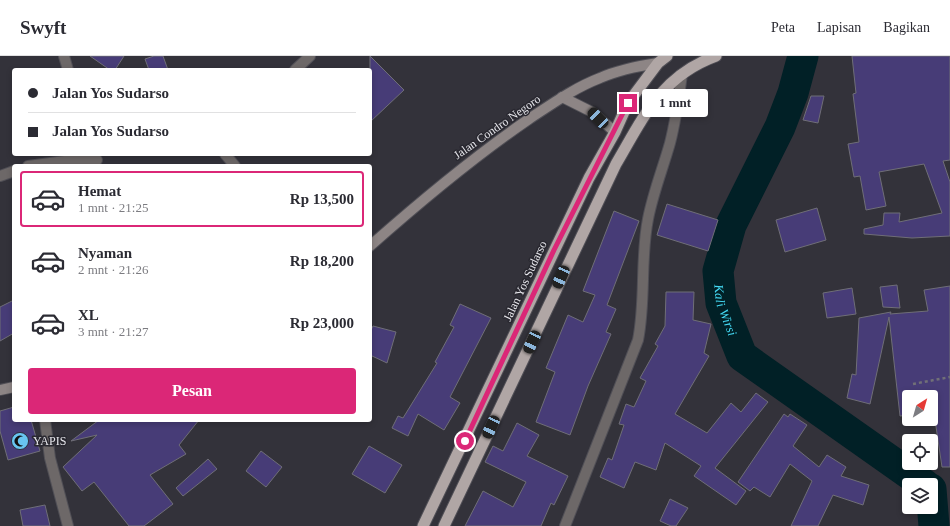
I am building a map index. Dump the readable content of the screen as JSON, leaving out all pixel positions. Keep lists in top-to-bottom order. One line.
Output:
{"streets":{"highway":["Jalan Yos Sudarso"],"main road":["Jalan Condro Negoro"]},"crossings":[["Jalan Condro Negoro","Jalan Yos Sudarso"]],"water":["Kali Wirsi"],"places":{"mosque":["YAPIS"]},"north":"top right","page":{"header":"Swyft","nav":["Peta","Lapisan","Bagikan"],"banner":["Jalan Yos Sudarso","Jalan Yos Sudarso"],"bubble":"1 mnt","list":[{"name":"Hemat","note":"1 mnt · 21:25","value":"Rp 13,500"},{"name":"Nyaman","note":"2 mnt · 21:26","value":"Rp 18,200"},{"name":"XL","note":"3 mnt · 21:27","value":"Rp 23,000"}],"buttons":"Pesan"}}
